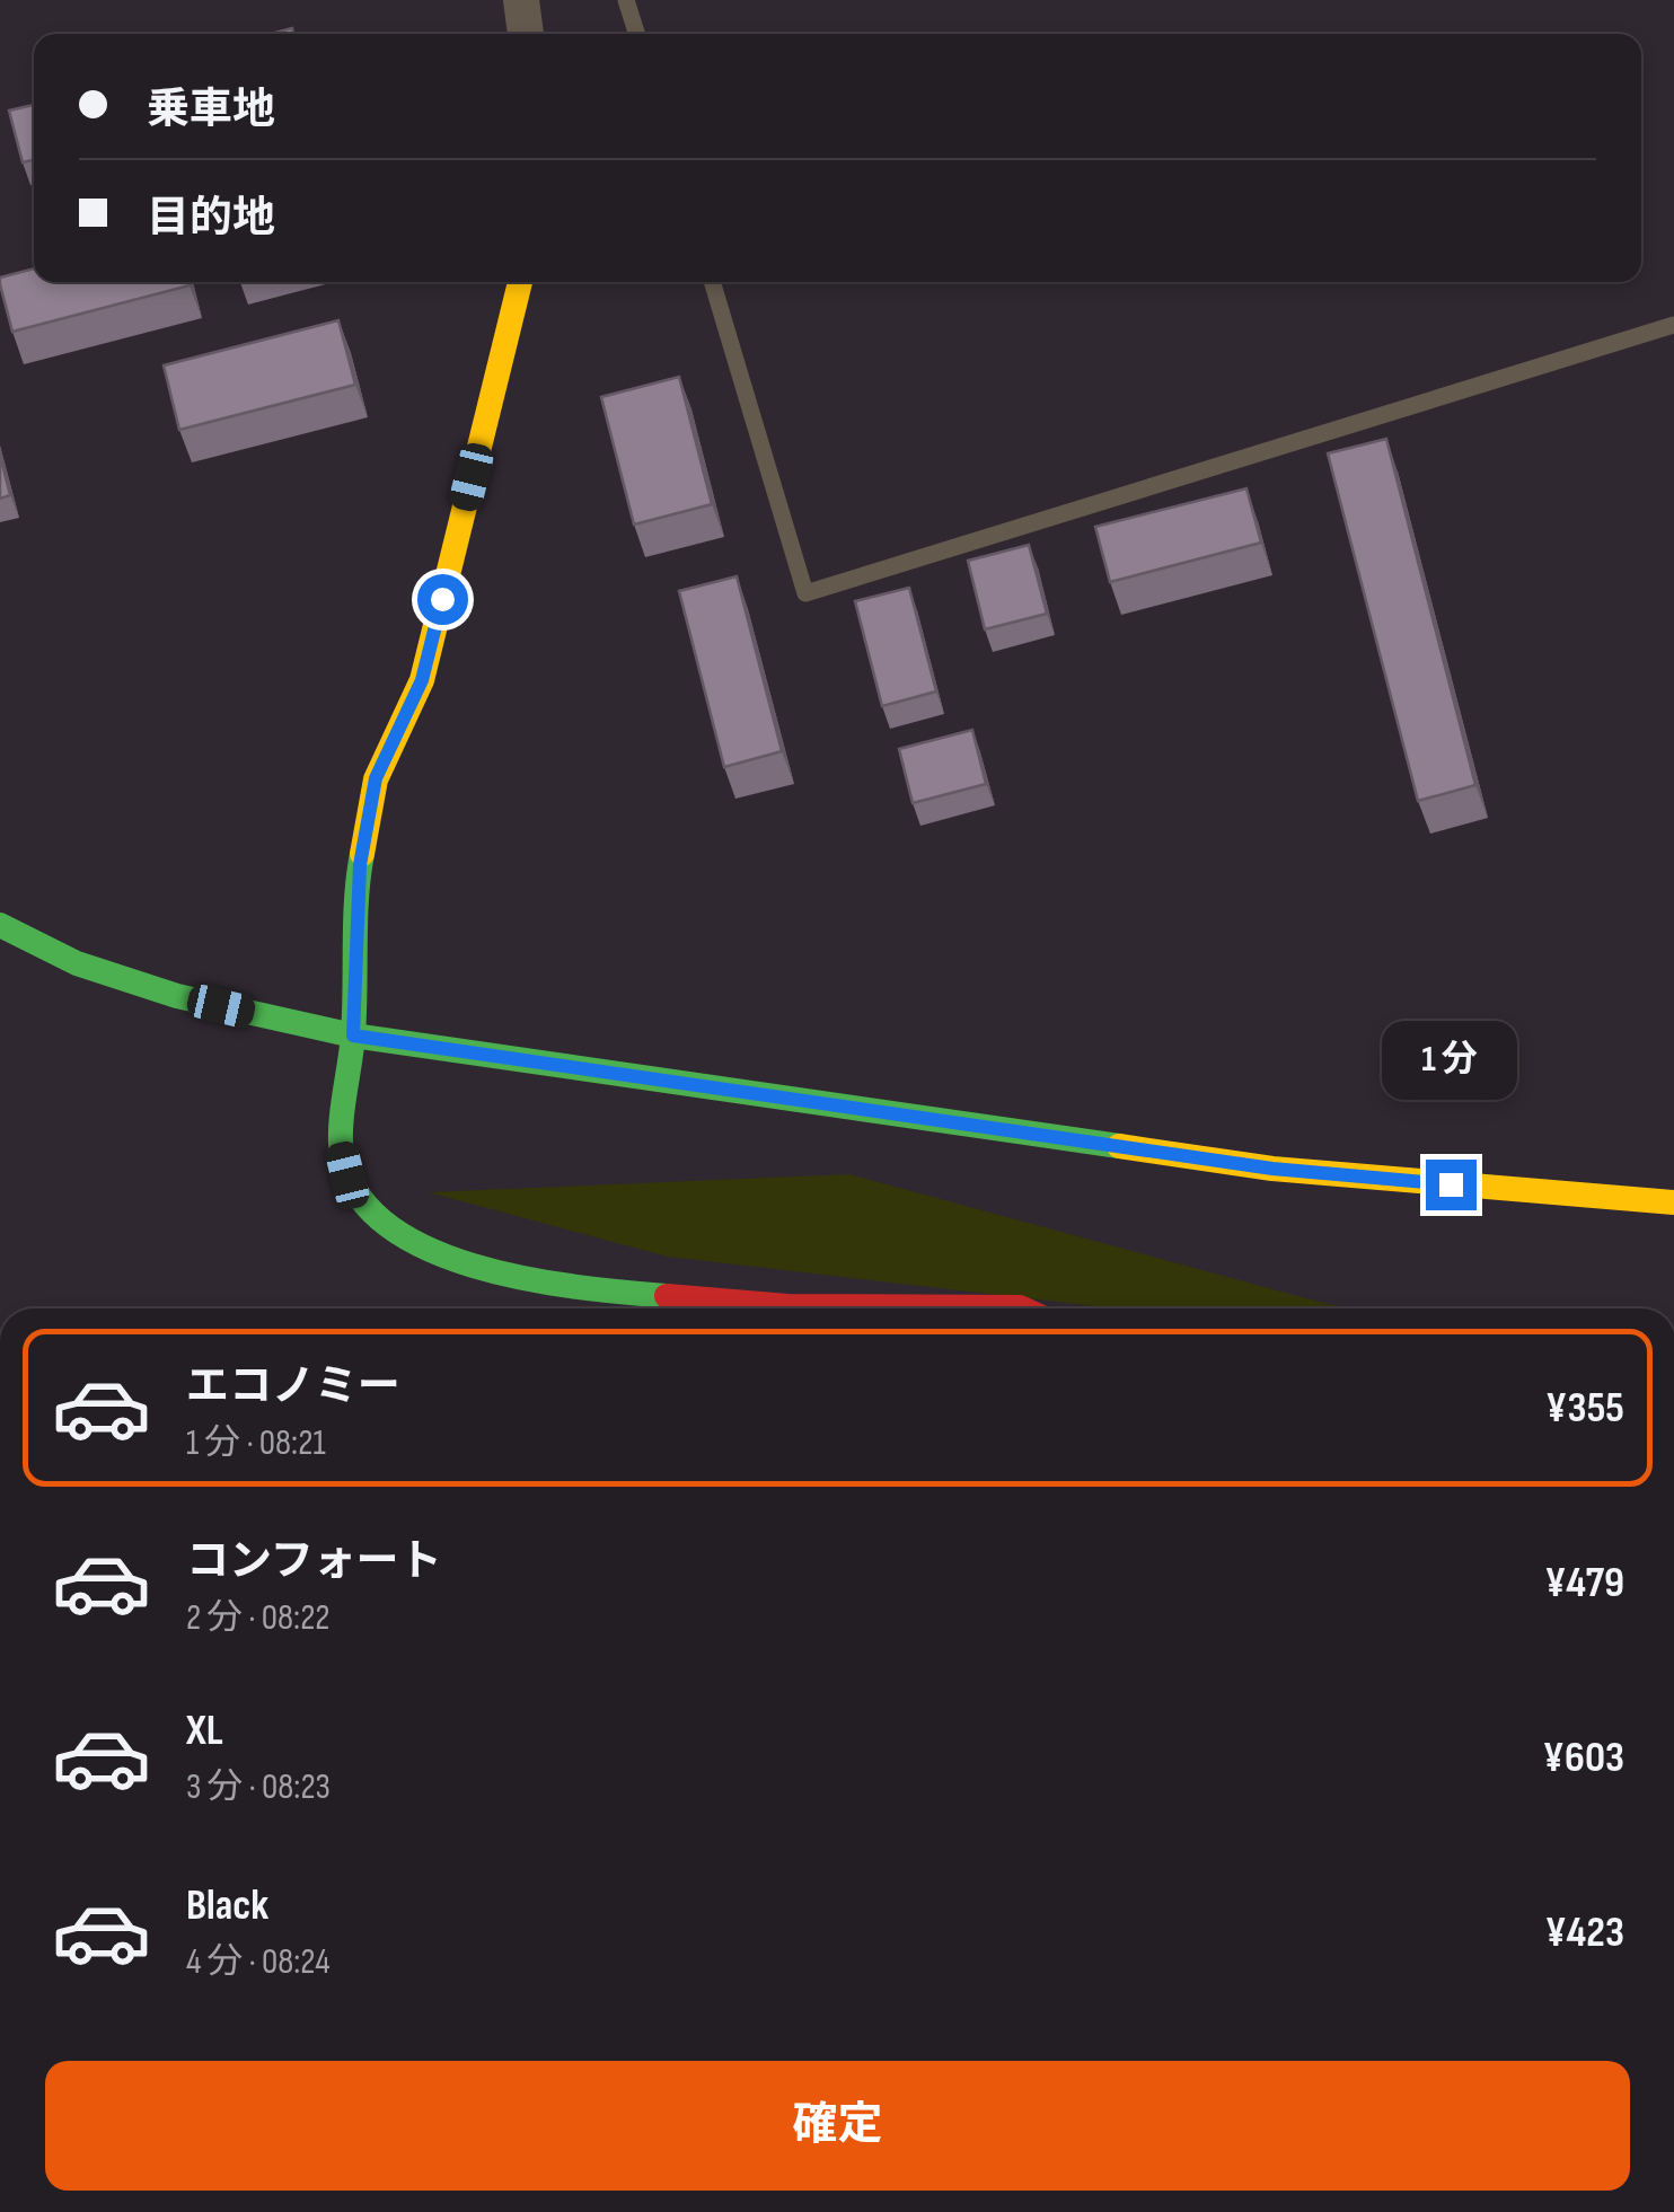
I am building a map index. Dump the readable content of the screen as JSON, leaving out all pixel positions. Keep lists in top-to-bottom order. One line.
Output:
{"page":{"banner":["乗車地","目的地"],"bubble":"1 分","list":[{"name":"エコノミー","note":"1 分 · 08:21","value":"¥355"},{"name":"コンフォート","note":"2 分 · 08:22","value":"¥479"},{"name":"XL","note":"3 分 · 08:23","value":"¥603"},{"name":"Black","note":"4 分 · 08:24","value":"¥423"}],"buttons":"確定"}}
